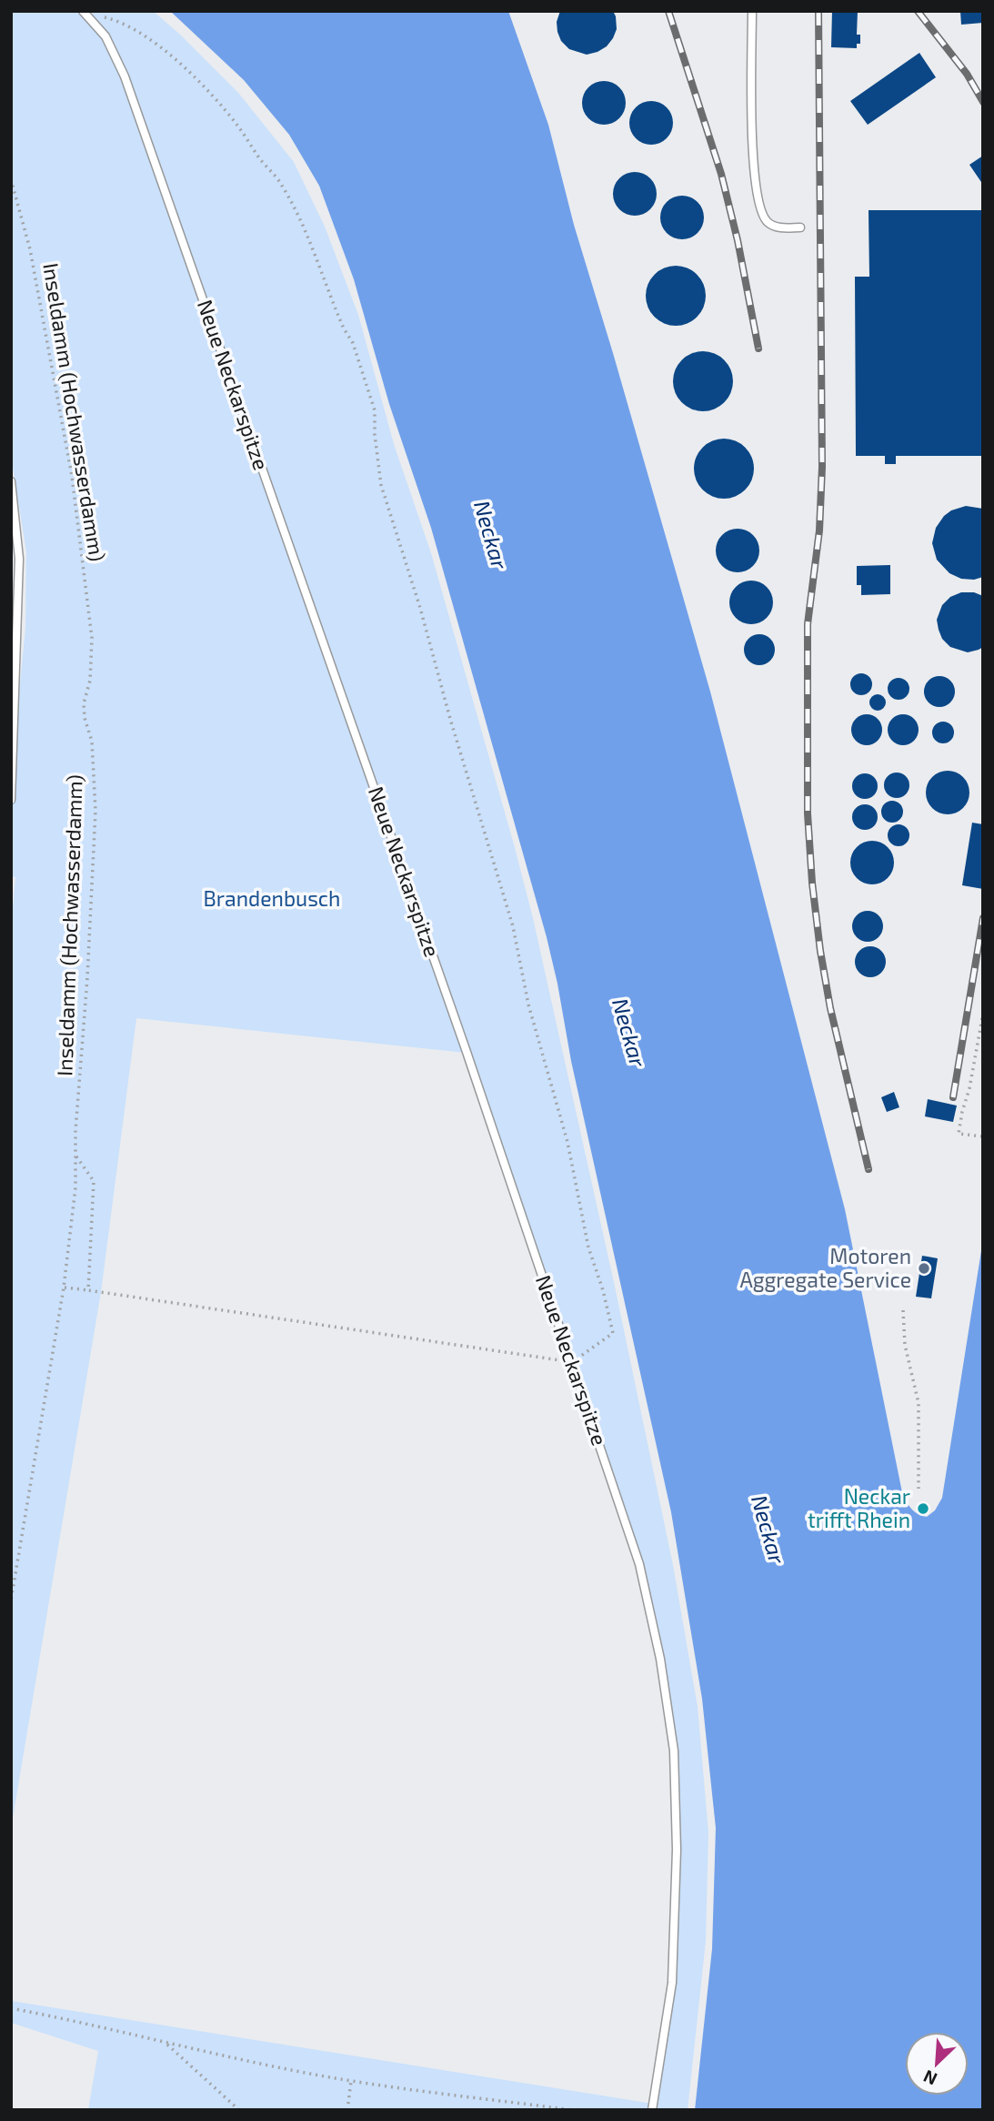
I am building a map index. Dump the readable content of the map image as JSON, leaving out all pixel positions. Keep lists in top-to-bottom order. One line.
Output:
{"streets":{"lane":["Neue Neckarspitze"],"path":["Inseldamm (Hochwasserdamm)"]},"water":["Neckar"],"parks":["Brandenbusch"],"places":["Motoren Aggregate Service","Neckar trifft Rhein"],"north":"bottom left"}
